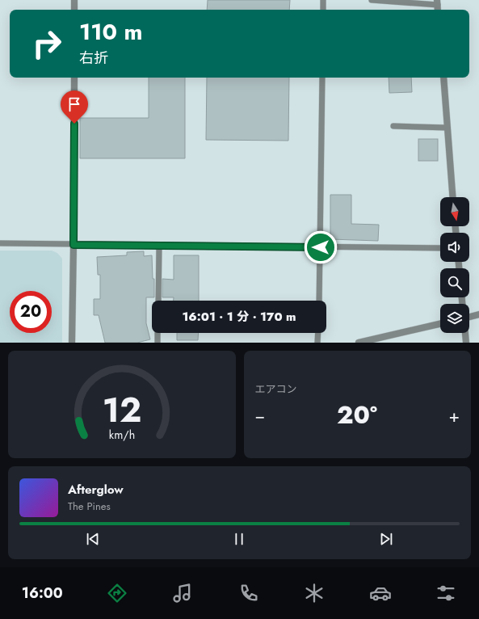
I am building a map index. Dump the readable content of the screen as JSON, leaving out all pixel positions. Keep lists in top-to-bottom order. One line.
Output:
{"north":"bottom","page":{"turn":["110 m","右折"],"limit":"20","trip":"16:01 · 1 分 · 170 m","tile":"エアコン","heat":["−","20°","+"],"song":["Afterglow","The Pines"],"tabs":"16:00","gauge":["12","km/h"]}}
